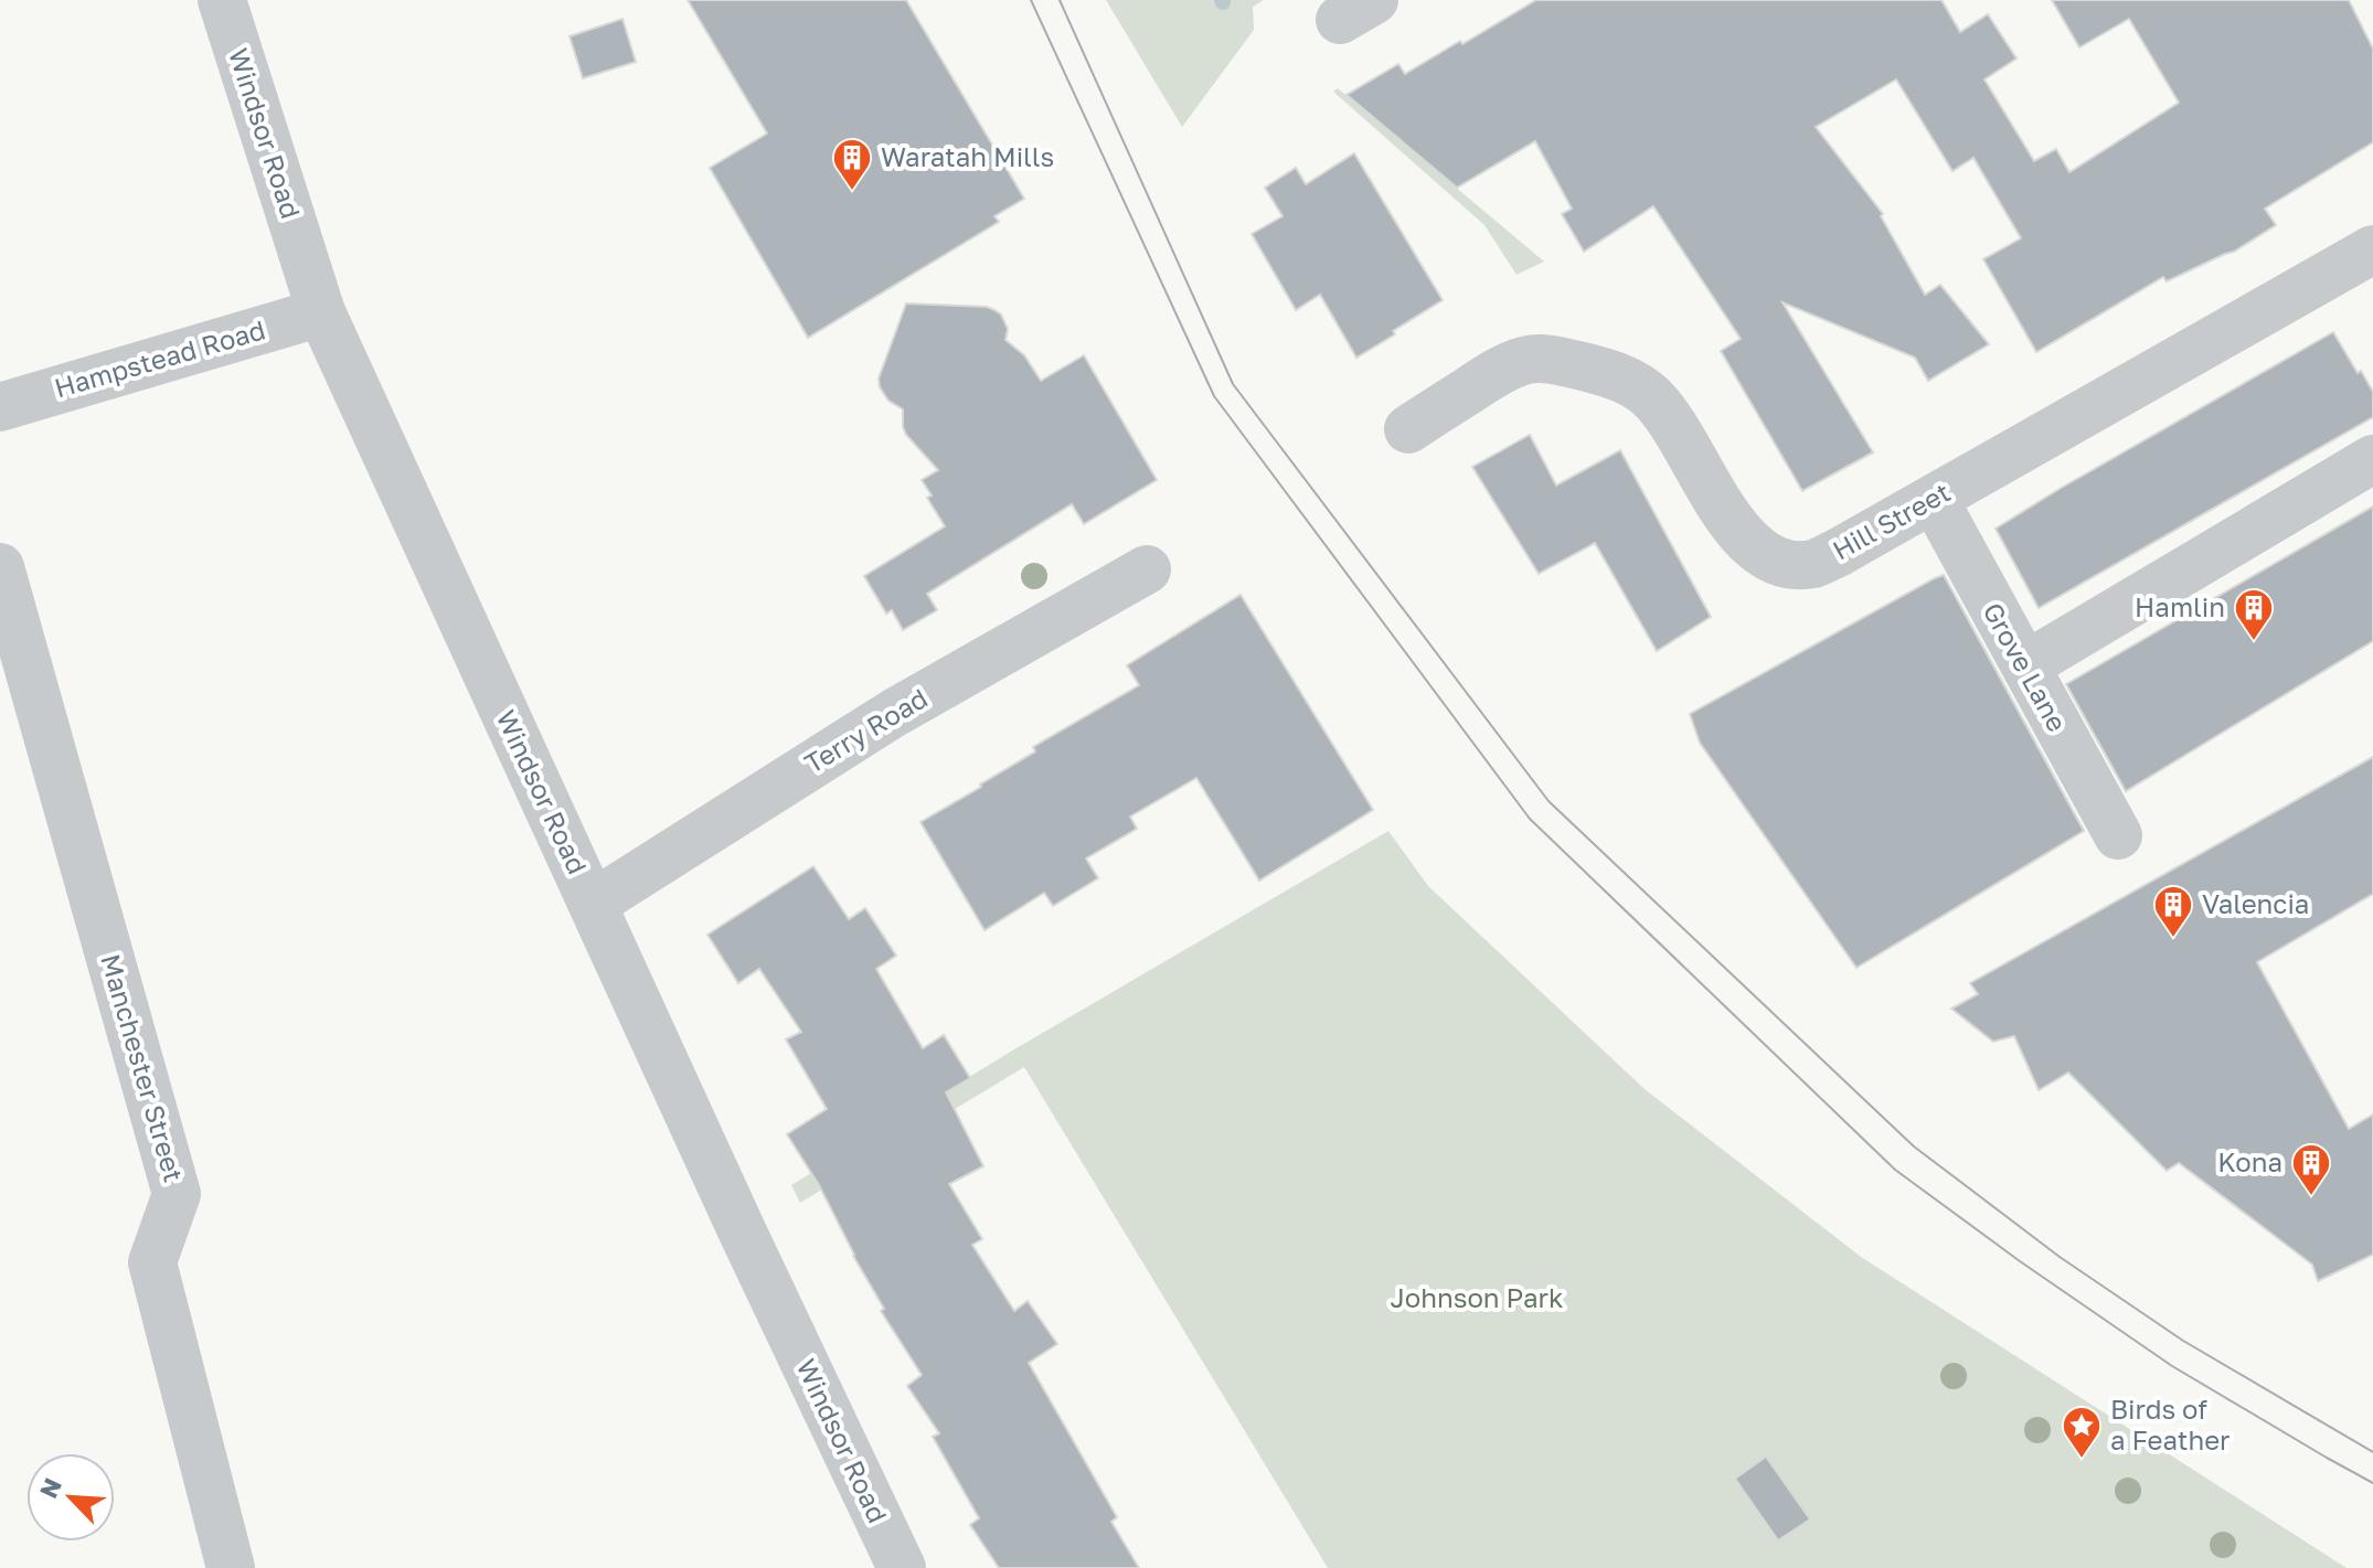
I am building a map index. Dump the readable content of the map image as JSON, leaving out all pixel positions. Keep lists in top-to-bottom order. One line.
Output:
{"streets":{"street":["Windsor Road","Hampstead Road","Hill Street","Grove Lane","Terry Road","Manchester Street"]},"crossings":[["Windsor Road","Hampstead Road"],["Windsor Road","Terry Road"],["Hill Street","Grove Lane"]],"parks":["Johnson Park"],"places":{"building":["Waratah Mills","Hamlin","Valencia","Kona"],"place":["Birds of a Feather"]},"north":"top left"}
